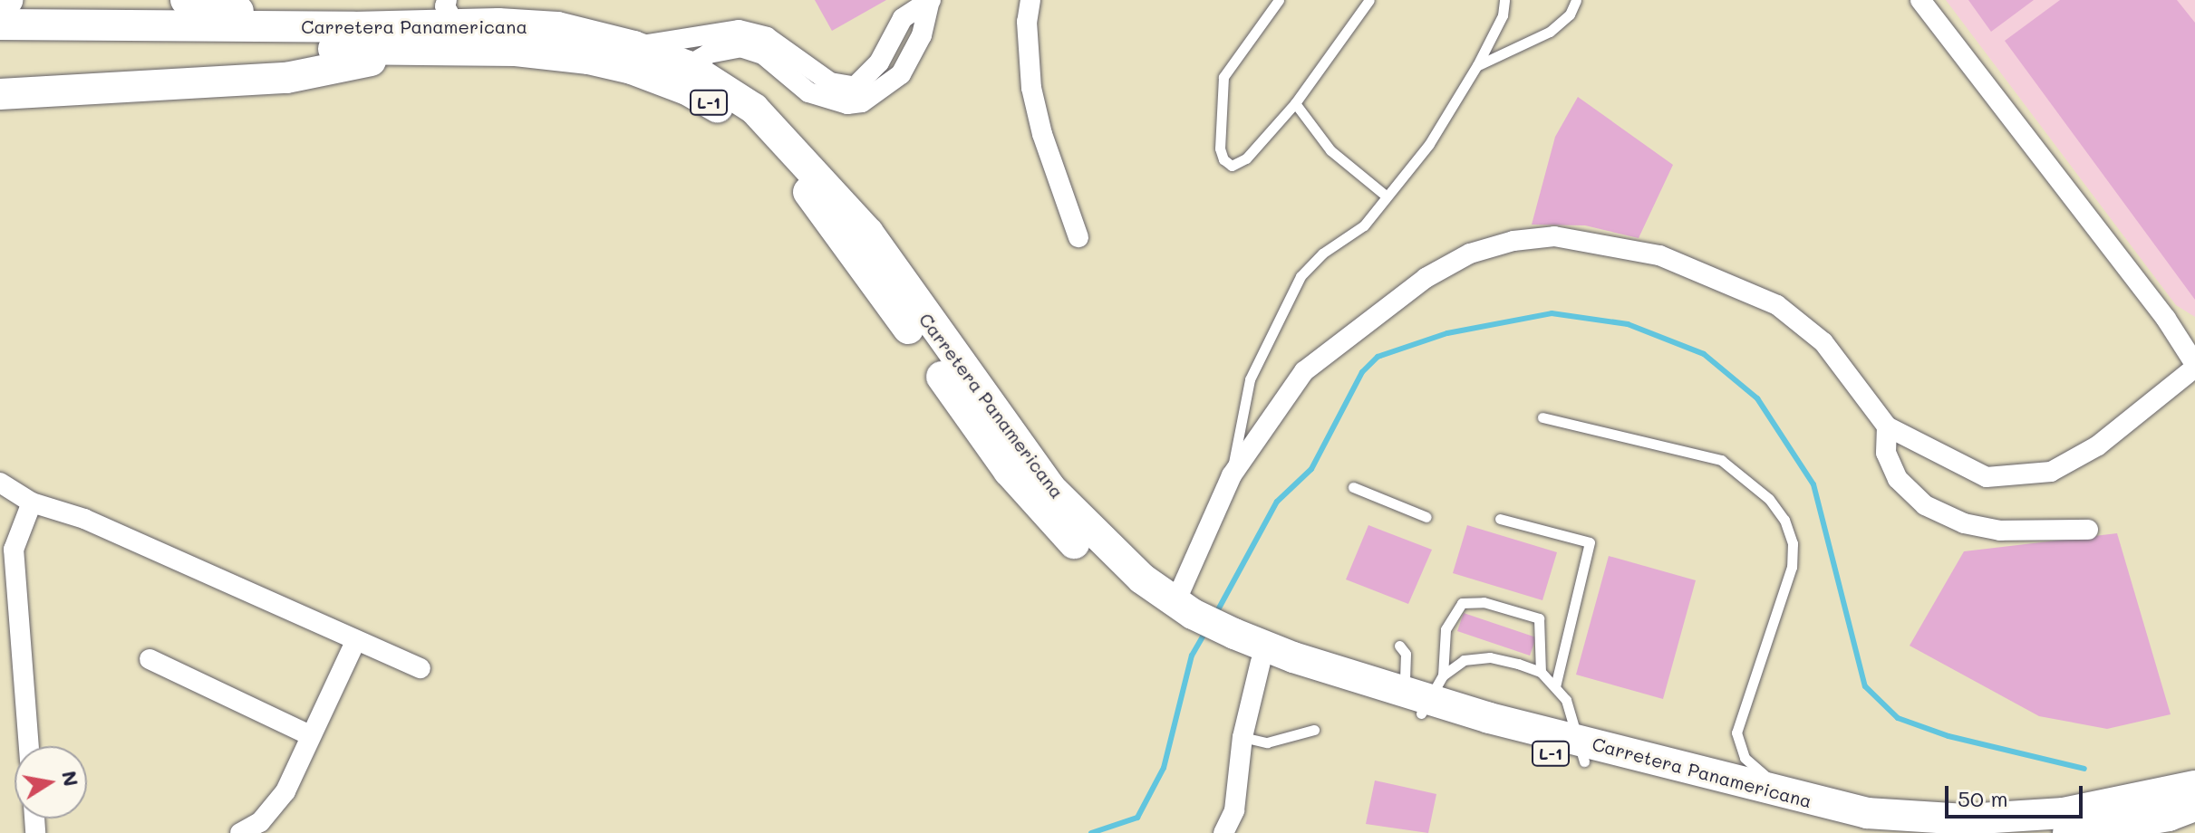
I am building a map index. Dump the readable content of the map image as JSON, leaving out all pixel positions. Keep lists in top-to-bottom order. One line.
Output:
{"streets":{"main road":["Carretera Panamericana","L-1"]},"scale_bar":"50 m","north":"right"}
